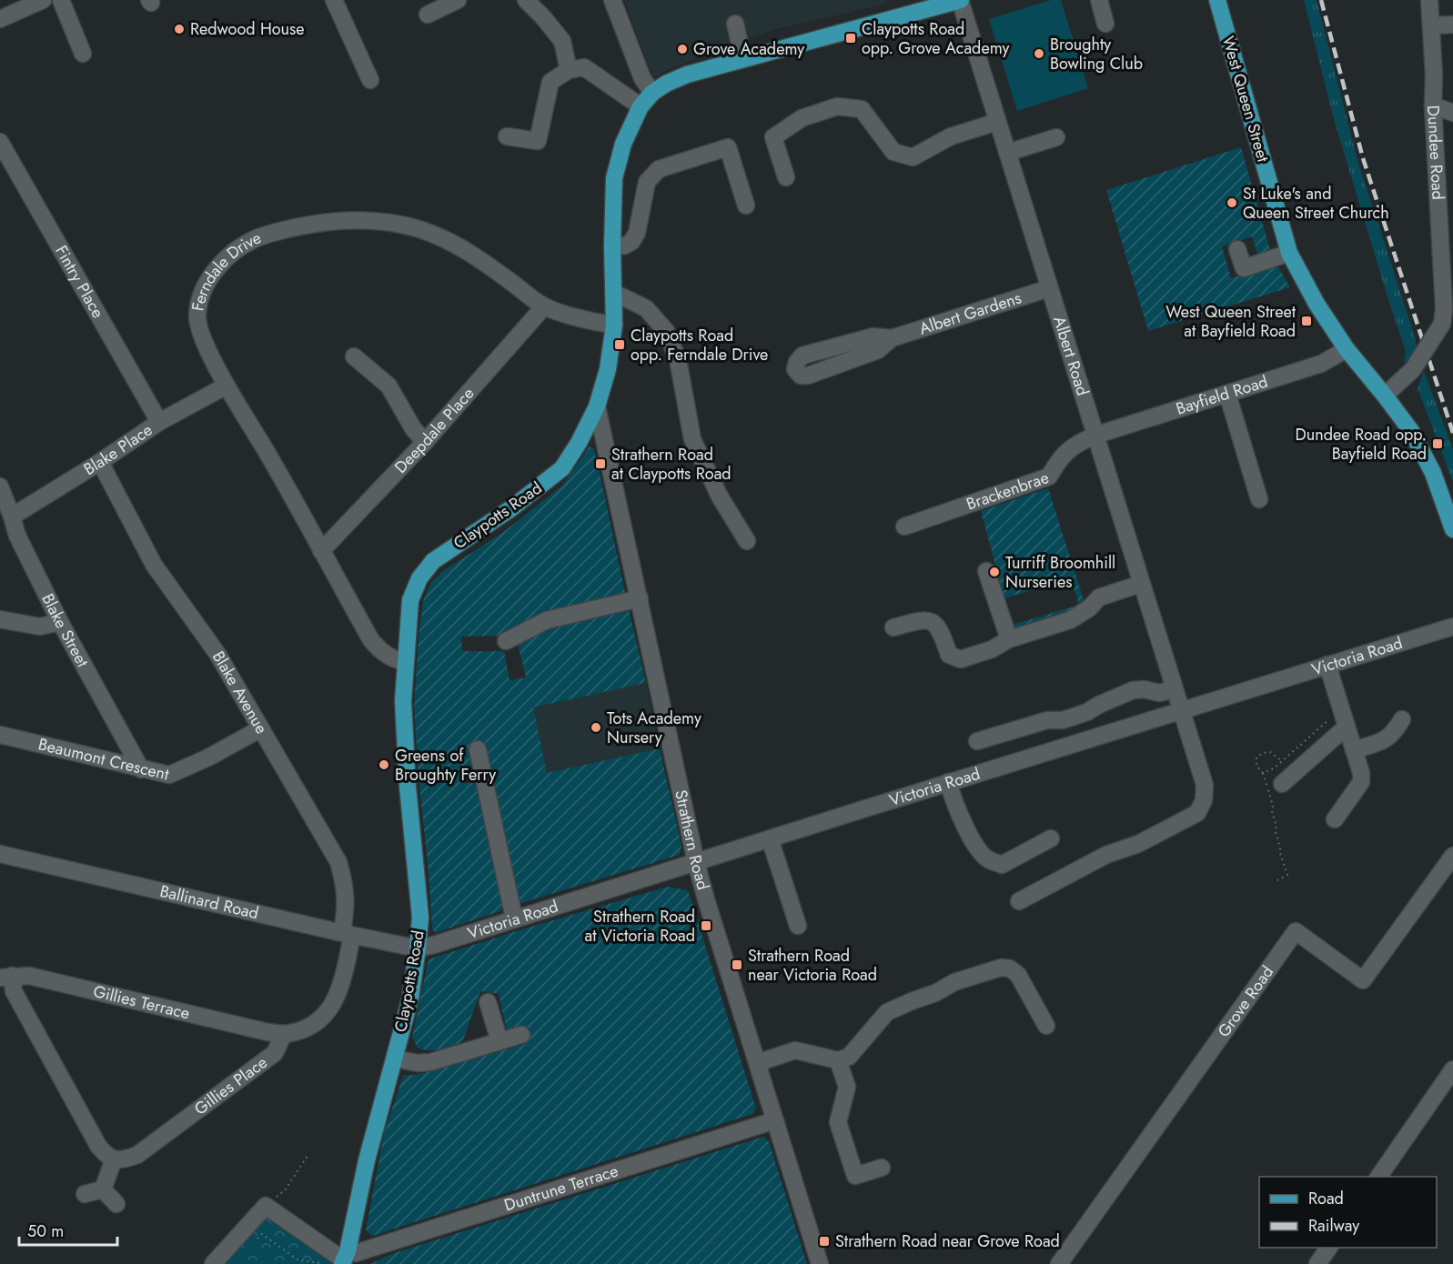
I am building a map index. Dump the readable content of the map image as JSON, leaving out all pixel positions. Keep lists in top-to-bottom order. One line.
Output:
{"streets":{"main road":["West Queen Street","Claypotts Road"],"street":["Dundee Road","Ferndale Drive","Fintry Place","Albert Gardens","Albert Road","Bayfield Road","Deepdale Place","Blake Place","Brackenbrae","Blake Street","Victoria Road","Blake Avenue","Beaumont Crescent","Strathern Road","Ballinard Road","Grove Road","Gillies Terrace","Gillies Place","Duntrune Terrace"]},"crossings":[["West Queen Street","Dundee Road"],["West Queen Street","Bayfield Road"],["Ferndale Drive","Deepdale Place"],["Ferndale Drive","Blake Place"],["Ferndale Drive","Claypotts Road"],["Fintry Place","Blake Place"],["Albert Gardens","Albert Road"],["Albert Road","Bayfield Road"],["Albert Road","Brackenbrae"],["Albert Road","Claypotts Road"],["Albert Road","Victoria Road"],["Bayfield Road","Brackenbrae"],["Blake Place","Blake Street"],["Blake Place","Blake Avenue"],["Claypotts Road","Victoria Road"],["Claypotts Road","Strathern Road"],["Claypotts Road","Ballinard Road"],["Claypotts Road","Duntrune Terrace"],["Blake Street","Beaumont Crescent"],["Victoria Road","Strathern Road"],["Victoria Road","Ballinard Road"],["Blake Avenue","Beaumont Crescent"],["Blake Avenue","Ballinard Road"],["Strathern Road","Duntrune Terrace"],["Gillies Terrace","Gillies Place"]],"places":{"other":["Redwood House","Grove Academy","Broughty Bowling Club","St Luke's and Queen Street Church","Turriff Broomhill Nurseries","Tots Academy Nursery","Greens of Broughty Ferry"],"transit":["Claypotts Road opp. Grove Academy","West Queen Street at Bayfield Road","Claypotts Road opp. Ferndale Drive","Dundee Road opp. Bayfield Road","Strathern Road at Claypotts Road","Strathern Road at Victoria Road","Strathern Road near Victoria Road","Strathern Road near Grove Road"]},"legend":["Road","Railway"],"scale_bar":"50 m"}
